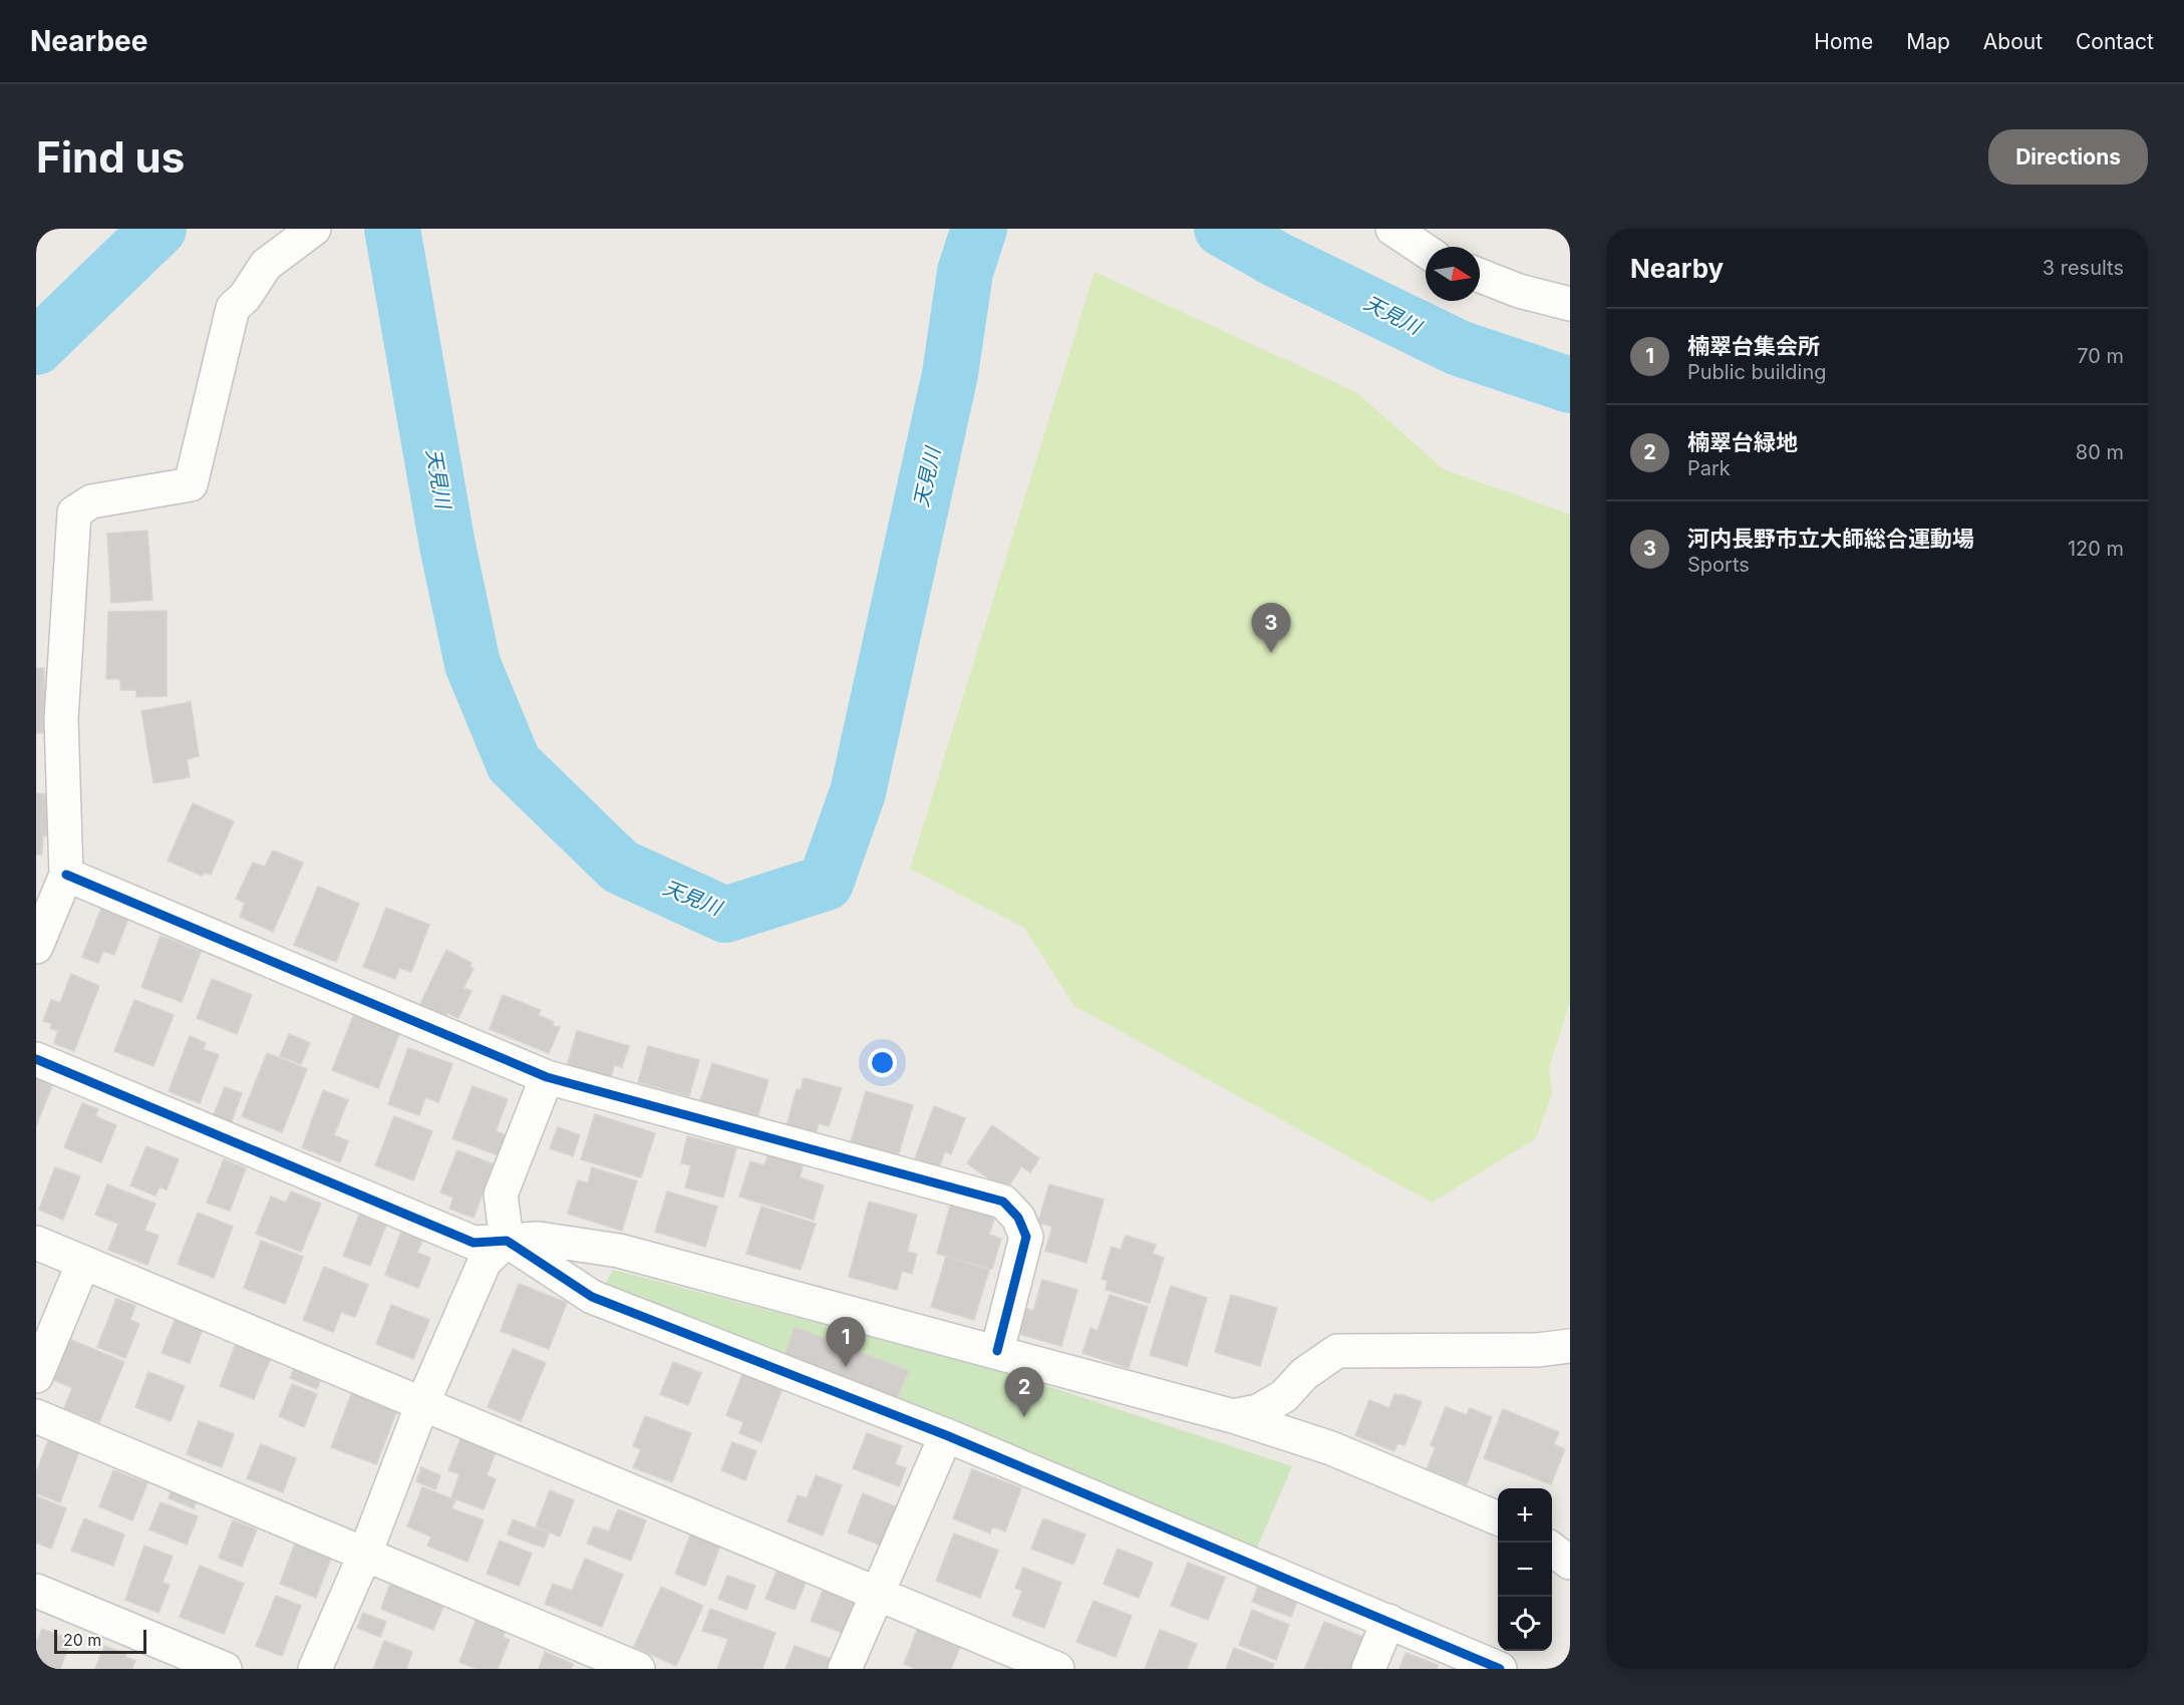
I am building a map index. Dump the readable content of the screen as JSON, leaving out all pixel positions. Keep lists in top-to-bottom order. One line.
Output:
{"water":["天見川"],"scale_bar":"20 m","north":"right","page":{"header":"Nearbee","nav":["Home","Map","About","Contact"],"buttons":"Directions","title":"Find us","heading":["Nearby","3 results"],"list":[{"mark":"1","name":"楠翠台集会所","note":"Public building","value":"70 m"},{"mark":"2","name":"楠翠台緑地","note":"Park","value":"80 m"},{"mark":"3","name":"河内長野市立大師総合運動場","note":"Sports","value":"120 m"}],"pins":["3","1","2"],"map_buttons":["+","−"],"scale":"20 m"}}
